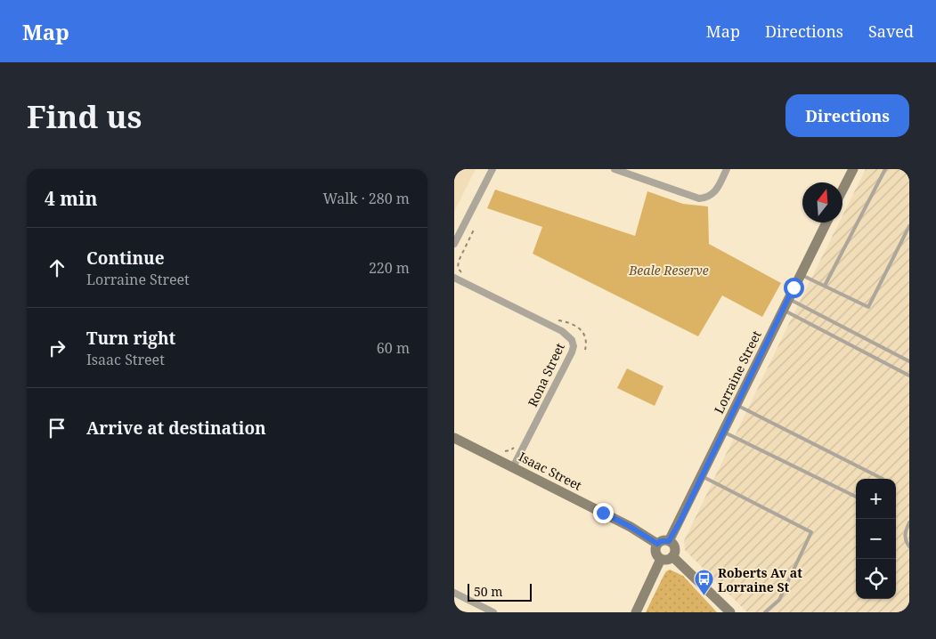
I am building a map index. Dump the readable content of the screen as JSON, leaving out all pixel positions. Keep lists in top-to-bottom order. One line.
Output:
{"streets":{"street":["Lorraine Street","Rona Street","Isaac Street"]},"crossings":[["Lorraine Street","Isaac Street"],["Rona Street","Isaac Street"]],"parks":["Beale Reserve"],"places":{"bus stop":["Roberts Av at Lorraine St"]},"scale_bar":"50 m","north":"top","page":{"header":"Map","nav":["Map","Directions","Saved"],"buttons":"Directions","title":"Find us","heading":["4 min","Walk · 280 m"],"list":[["Continue","Lorraine Street","220 m"],["Turn right","Isaac Street","60 m"],"Arrive at destination"],"map_buttons":["+","−"],"scale":"50 m"}}
